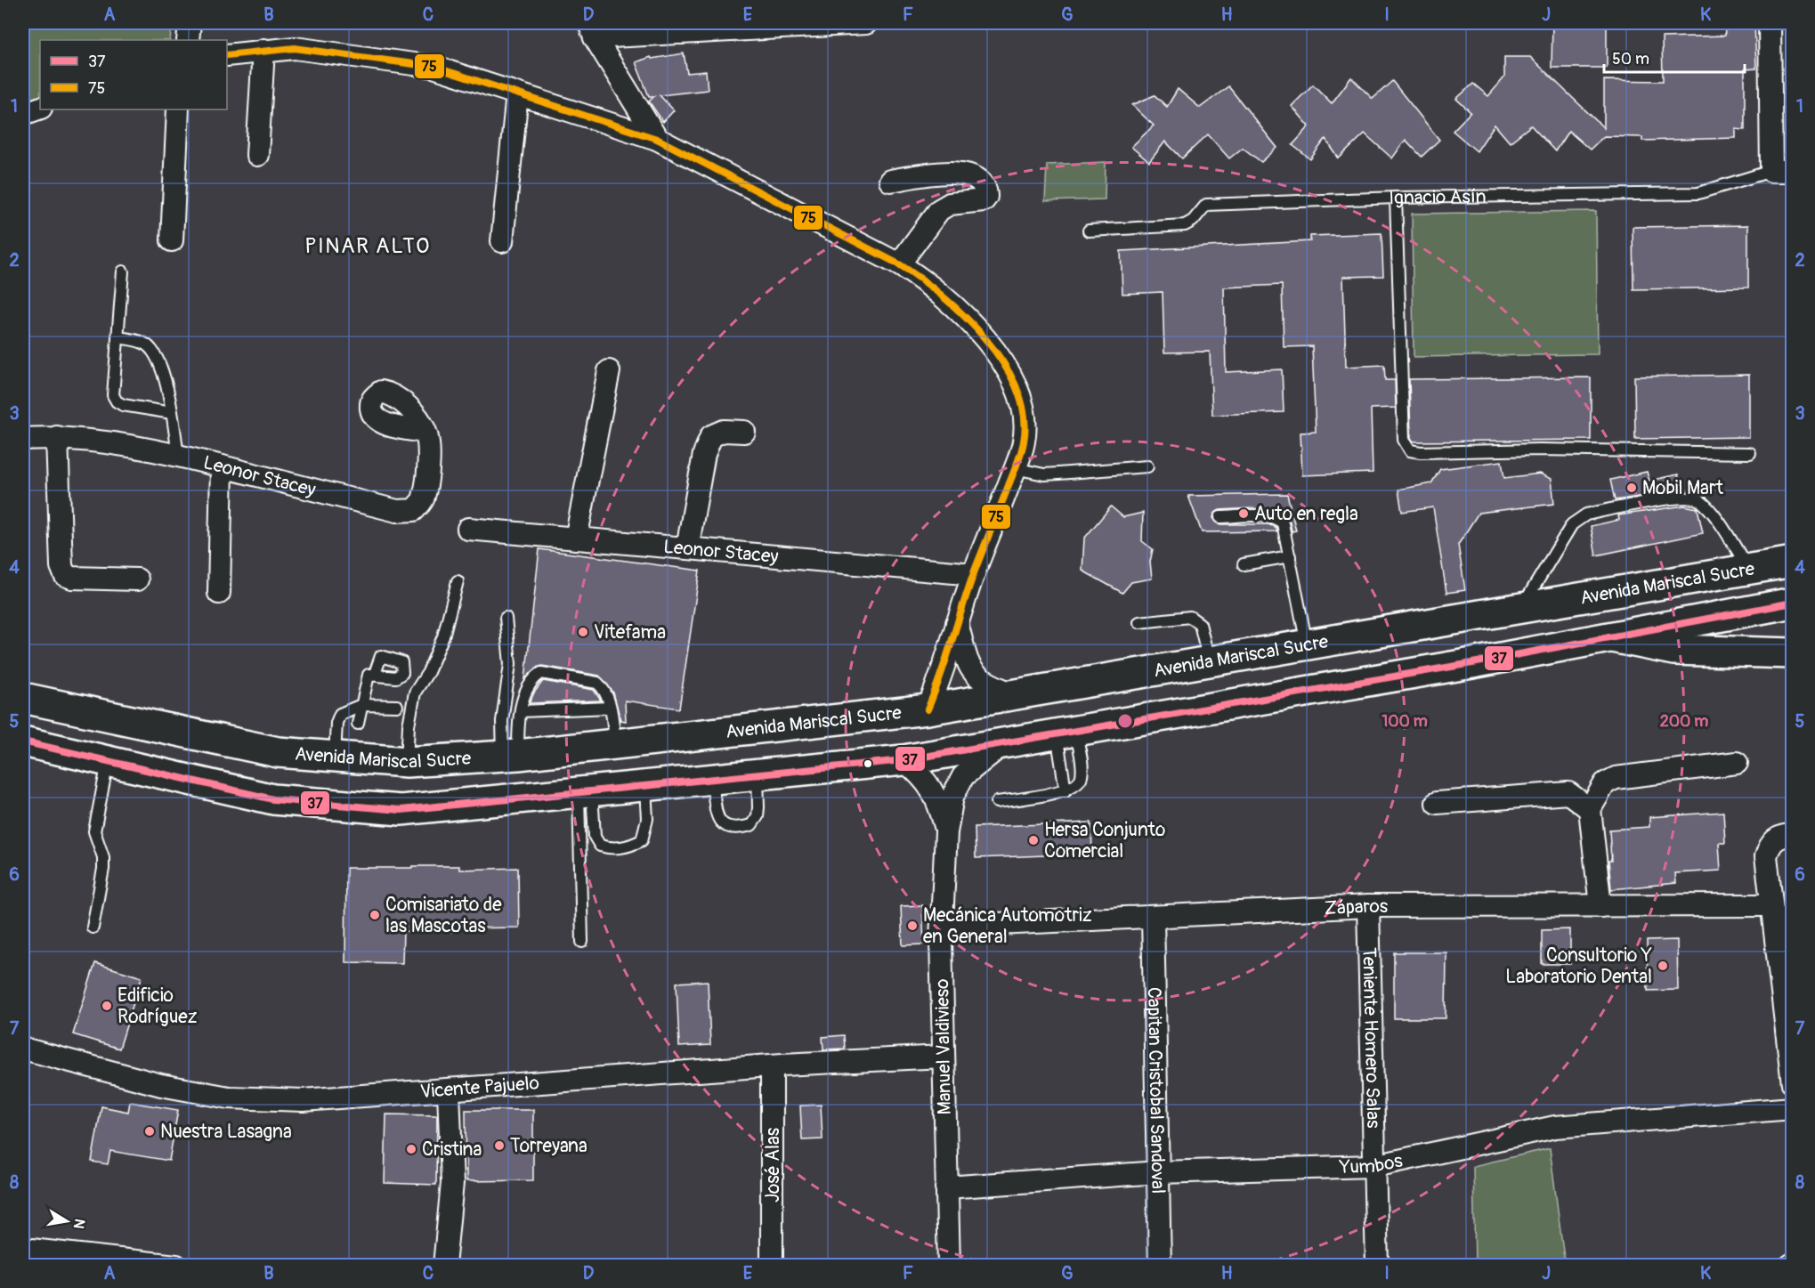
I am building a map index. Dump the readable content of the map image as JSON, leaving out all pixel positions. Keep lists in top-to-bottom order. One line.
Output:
{"streets":{"main road":["Avenida Mariscal Sucre"],"street":["Leonor Stacey","Záparos","Teniente Homero Salas","Manuel Valdivieso","Vicente Pajuelo","Capitan Cristobal Sandoval","Yumbos","José Alas"],"lane":["Ignacio Asín"]},"crossings":[["Záparos","Teniente Homero Salas"],["Záparos","Manuel Valdivieso"],["Záparos","Capitan Cristobal Sandoval"],["Teniente Homero Salas","Yumbos"],["Manuel Valdivieso","Vicente Pajuelo"],["Manuel Valdivieso","Yumbos"],["Vicente Pajuelo","José Alas"],["Capitan Cristobal Sandoval","Yumbos"]],"districts":["PINAR ALTO"],"places":["Mobil Mart","Auto en regla","Vitefama","Hersa Conjunto Comercial","Comisariato de las Mascotas","Mecánica Automotriz en General","Consultorio Y Laboratorio Dental","Edificio Rodríguez","Nuestra Lasagna","Torreyana","Cristina"],"lines":["transit line 75","transit line 37"],"legend":["37","75"],"scale_bar":"50 m","north":"right","grid":{"columns":["A","B","C","D","E","F","G","H","I","J","K"],"rows":["1","2","3","4","5","6","7","8"]},"rings":["100 m","200 m"]}
